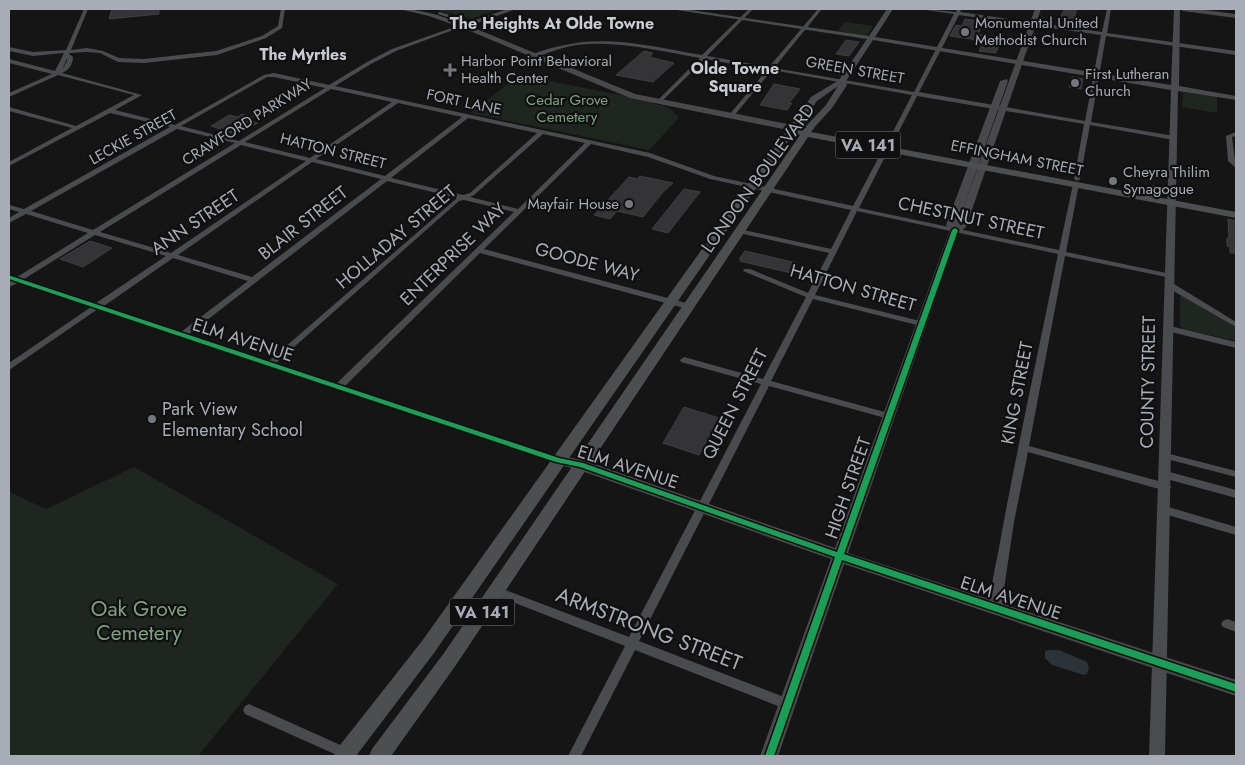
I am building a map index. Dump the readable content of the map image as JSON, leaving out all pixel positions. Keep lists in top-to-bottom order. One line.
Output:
{"streets":{"main road":["CRAWFORD PARKWAY","VA 141","EFFINGHAM STREET","LONDON BOULEVARD","ELM AVENUE","HIGH STREET"],"street":["GREEN STREET","FORT LANE","LECKIE STREET","HATTON STREET","CHESTNUT STREET","ANN STREET","BLAIR STREET","HOLLADAY STREET","ENTERPRISE WAY","GOODE WAY","COUNTY STREET","KING STREET","QUEEN STREET","ARMSTRONG STREET"]},"crossings":[["GREEN STREET","EFFINGHAM STREET"],["GREEN STREET","LONDON BOULEVARD"],["GREEN STREET","COUNTY STREET"],["GREEN STREET","KING STREET"],["GREEN STREET","QUEEN STREET"],["GREEN STREET","HIGH STREET"],["FORT LANE","CRAWFORD PARKWAY"],["FORT LANE","LECKIE STREET"],["FORT LANE","LONDON BOULEVARD"],["FORT LANE","CHESTNUT STREET"],["FORT LANE","ANN STREET"],["FORT LANE","BLAIR STREET"],["FORT LANE","HOLLADAY STREET"],["FORT LANE","ENTERPRISE WAY"],["CRAWFORD PARKWAY","HATTON STREET"],["CRAWFORD PARKWAY","EFFINGHAM STREET"],["CRAWFORD PARKWAY","ELM AVENUE"],["LECKIE STREET","HATTON STREET"],["HATTON STREET","ANN STREET"],["HATTON STREET","BLAIR STREET"],["HATTON STREET","HOLLADAY STREET"],["HATTON STREET","ENTERPRISE WAY"],["HATTON STREET","QUEEN STREET"],["HATTON STREET","HIGH STREET"],["EFFINGHAM STREET","LONDON BOULEVARD"],["EFFINGHAM STREET","COUNTY STREET"],["EFFINGHAM STREET","KING STREET"],["EFFINGHAM STREET","QUEEN STREET"],["EFFINGHAM STREET","HIGH STREET"],["LONDON BOULEVARD","CHESTNUT STREET"],["LONDON BOULEVARD","GOODE WAY"],["LONDON BOULEVARD","ELM AVENUE"],["LONDON BOULEVARD","ARMSTRONG STREET"],["CHESTNUT STREET","COUNTY STREET"],["CHESTNUT STREET","KING STREET"],["CHESTNUT STREET","QUEEN STREET"],["CHESTNUT STREET","HIGH STREET"],["ANN STREET","ELM AVENUE"],["BLAIR STREET","ELM AVENUE"],["HOLLADAY STREET","ELM AVENUE"],["ENTERPRISE WAY","GOODE WAY"],["ENTERPRISE WAY","ELM AVENUE"],["ELM AVENUE","COUNTY STREET"],["ELM AVENUE","KING STREET"],["ELM AVENUE","QUEEN STREET"],["ELM AVENUE","HIGH STREET"],["QUEEN STREET","ARMSTRONG STREET"],["HIGH STREET","ARMSTRONG STREET"]],"districts":["The Heights At Olde Towne","The Myrtles","Olde Towne Square"],"parks":["Cedar Grove Cemetery","Oak Grove Cemetery"],"places":{"other":["Monumental United Methodist Church","First Lutheran Church","Cheyra Thilim Synagogue","Mayfair House","Park View Elementary School"],"health":["Harbor Point Behavioral Health Center"]}}
